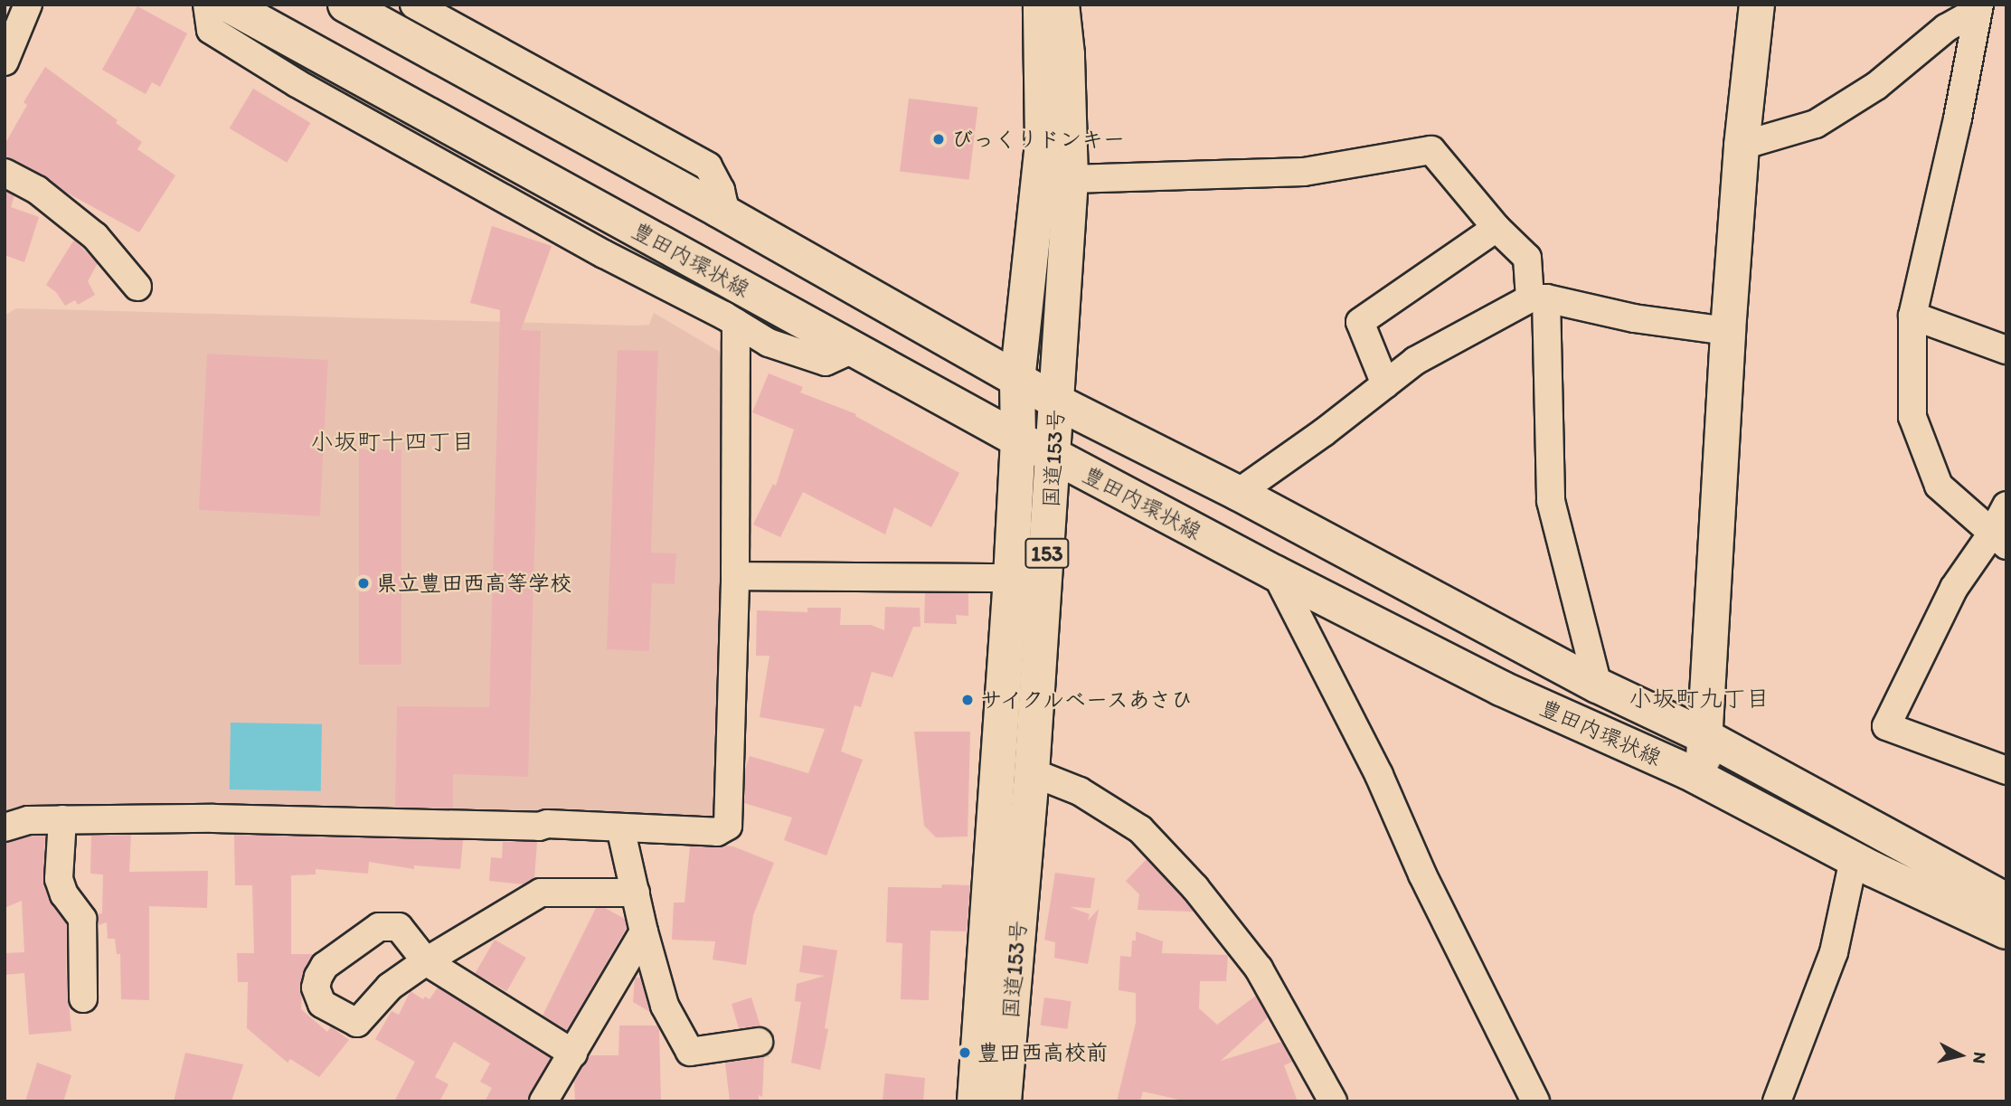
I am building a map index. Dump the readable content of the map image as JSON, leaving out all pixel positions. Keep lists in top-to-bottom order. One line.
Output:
{"streets":{"main road":["豊田内環状線","国道153号","153"]},"crossings":[["豊田内環状線","国道153号"]],"districts":["小坂町十四丁目","小坂町九丁目"],"places":["びっくりドンキー","県立豊田西高等学校","サイクルベースあさひ","豊田西高校前"],"north":"right"}
